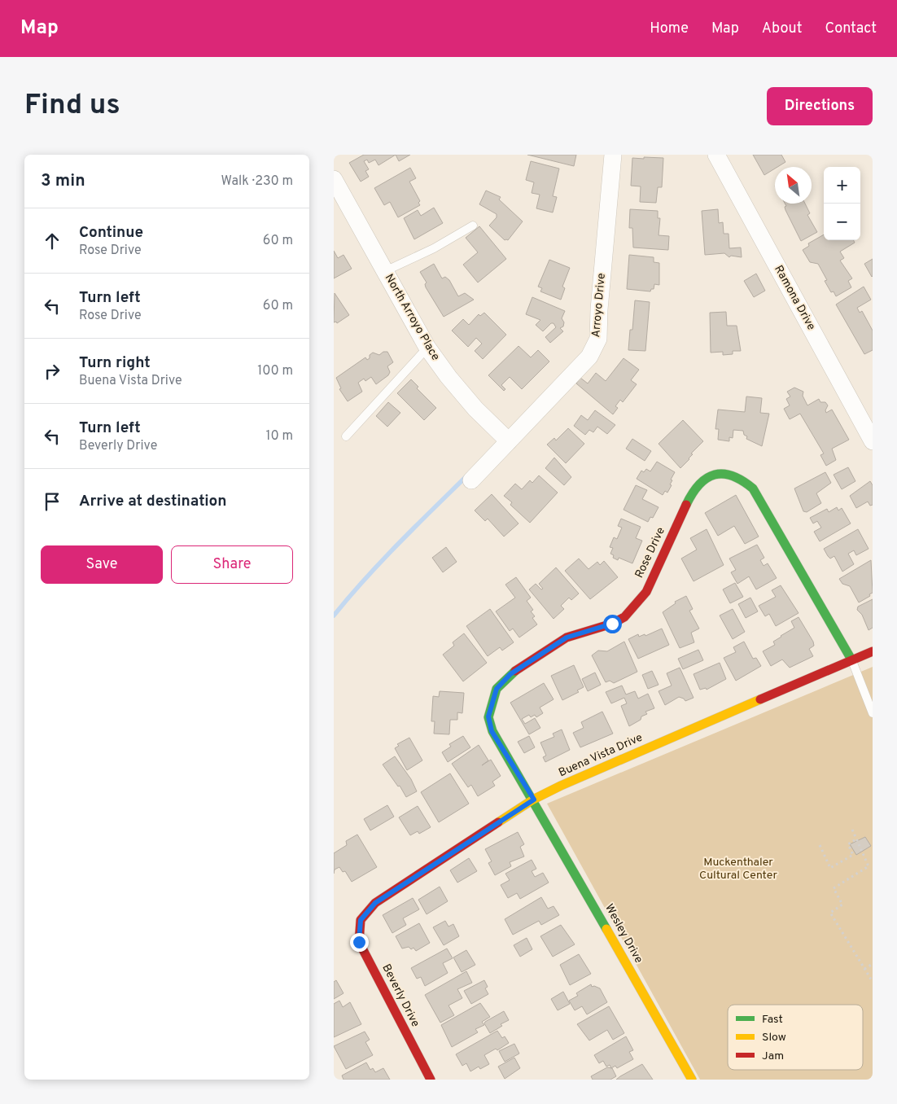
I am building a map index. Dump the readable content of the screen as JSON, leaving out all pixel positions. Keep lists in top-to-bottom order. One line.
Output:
{"streets":{"street":["Ramona Drive","Arroyo Drive","North Arroyo Place","Rose Drive","Buena Vista Drive","Wesley Drive","Beverly Drive"]},"crossings":[["Arroyo Drive","North Arroyo Place"],["Rose Drive","Buena Vista Drive"],["Rose Drive","Wesley Drive"],["Buena Vista Drive","Wesley Drive"],["Buena Vista Drive","Beverly Drive"]],"parks":["Muckenthaler Cultural Center"],"legend":["Fast","Slow","Jam"],"north":"top left","page":{"header":"Map","nav":["Home","Map","About","Contact"],"buttons":["Directions",["Save","Share"]],"title":"Find us","heading":["3 min","Walk · 230 m"],"map_buttons":["+","−"],"list":[["Continue","Rose Drive","60 m"],["Turn left","Rose Drive","60 m"],["Turn right","Buena Vista Drive","100 m"],["Turn left","Beverly Drive","10 m"],"Arrive at destination"]}}
